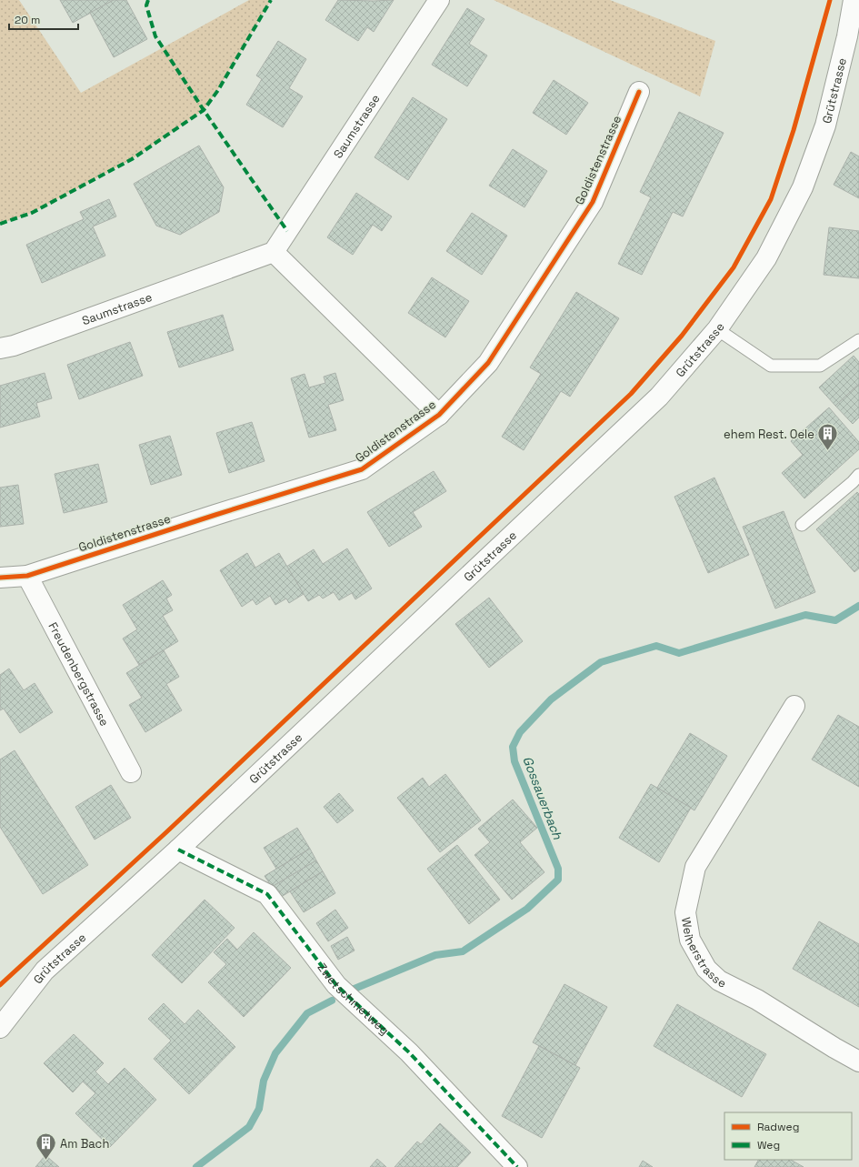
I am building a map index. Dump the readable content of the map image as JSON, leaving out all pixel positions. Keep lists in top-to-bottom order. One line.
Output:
{"streets":{"street":["Grütstrasse","Saumstrasse","Goldistenstrasse","Freudenbergstrasse","Weiherstrasse","Zwetschmetweg"]},"crossings":[["Grütstrasse","Zwetschmetweg"],["Goldistenstrasse","Freudenbergstrasse"]],"water":["Gossauerbach"],"places":{"building":["ehem Rest. Oele","Am Bach"]},"legend":["Radweg","Weg"],"scale_bar":"20 m"}
